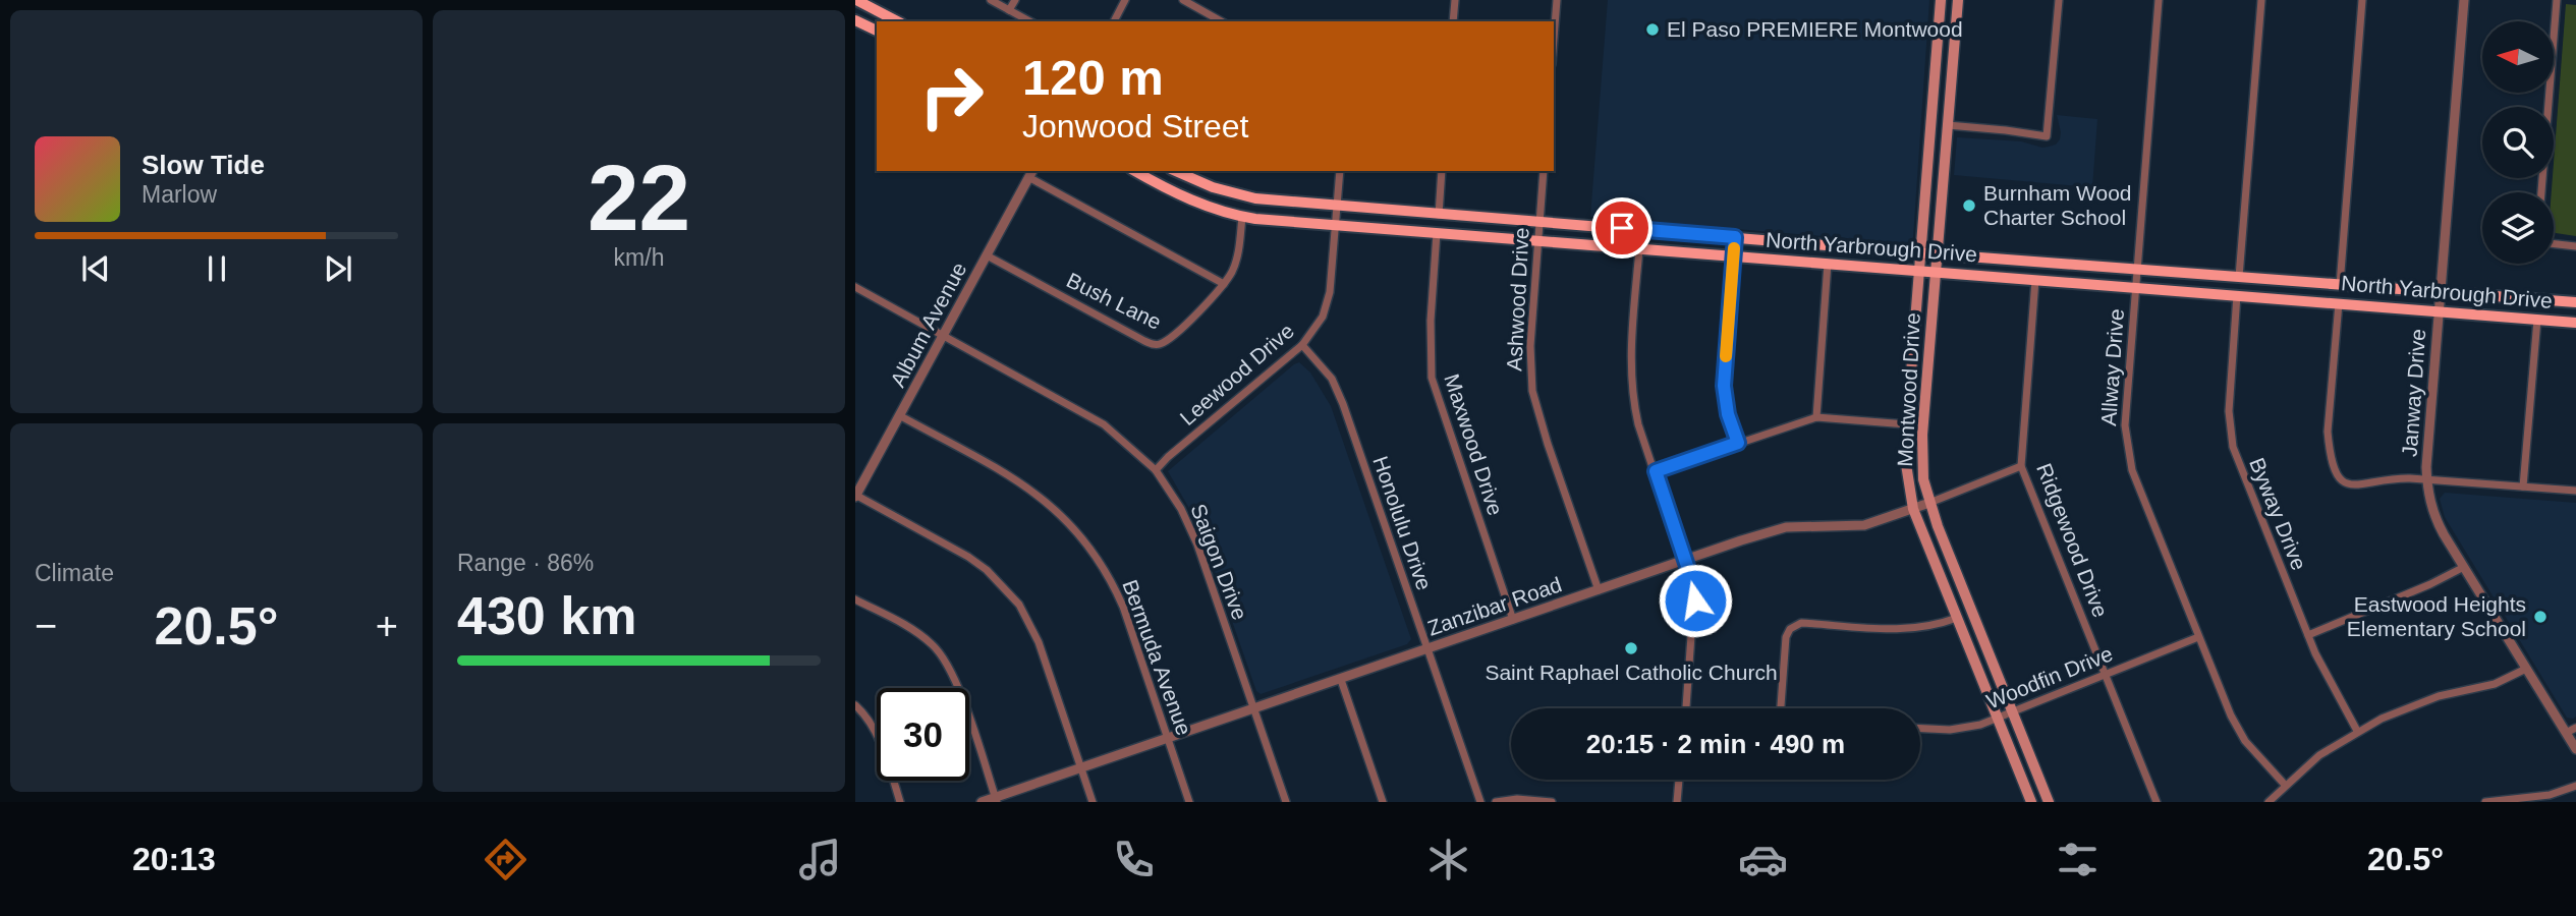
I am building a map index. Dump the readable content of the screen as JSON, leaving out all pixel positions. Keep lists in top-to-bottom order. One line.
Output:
{"streets":{"main road":["North Yarbrough Drive","Montwood Drive"],"street":["Ashwood Drive","Bush Lane","Album Avenue","Allway Drive","Leewood Drive","Janway Drive","Maxwood Drive","Byway Drive","Honolulu Drive","Ridgewood Drive","Saigon Drive","Zanzibar Road","Bermuda Avenue","Woodfin Drive"]},"crossings":[["North Yarbrough Drive","Ashwood Drive"],["North Yarbrough Drive","Bush Lane"],["North Yarbrough Drive","Allway Drive"],["North Yarbrough Drive","Leewood Drive"],["North Yarbrough Drive","Montwood Drive"],["North Yarbrough Drive","Janway Drive"],["North Yarbrough Drive","Maxwood Drive"],["North Yarbrough Drive","Byway Drive"],["North Yarbrough Drive","Ridgewood Drive"],["Ashwood Drive","Zanzibar Road"],["Bush Lane","Album Avenue"],["Album Avenue","Saigon Drive"],["Album Avenue","Bermuda Avenue"],["Allway Drive","Woodfin Drive"],["Leewood Drive","Honolulu Drive"],["Leewood Drive","Saigon Drive"],["Montwood Drive","Zanzibar Road"],["Montwood Drive","Woodfin Drive"],["Maxwood Drive","Zanzibar Road"],["Honolulu Drive","Zanzibar Road"],["Ridgewood Drive","Zanzibar Road"],["Ridgewood Drive","Woodfin Drive"],["Saigon Drive","Zanzibar Road"],["Zanzibar Road","Bermuda Avenue"]],"places":["El Paso PREMIERE Montwood","Burnham Wood Charter School","Eastwood Heights Elementary School","Saint Raphael Catholic Church"],"north":"left","page":{"tile":[["22","km/h"],"Climate",["Range · 86%","430 km"]],"turn":["120 m","Jonwood Street"],"song":["Slow Tide","Marlow"],"heat":["−","20.5°","+"],"limit":"30","trip":"20:15 · 2 min · 490 m","tabs":["20:13","20.5°"]}}
